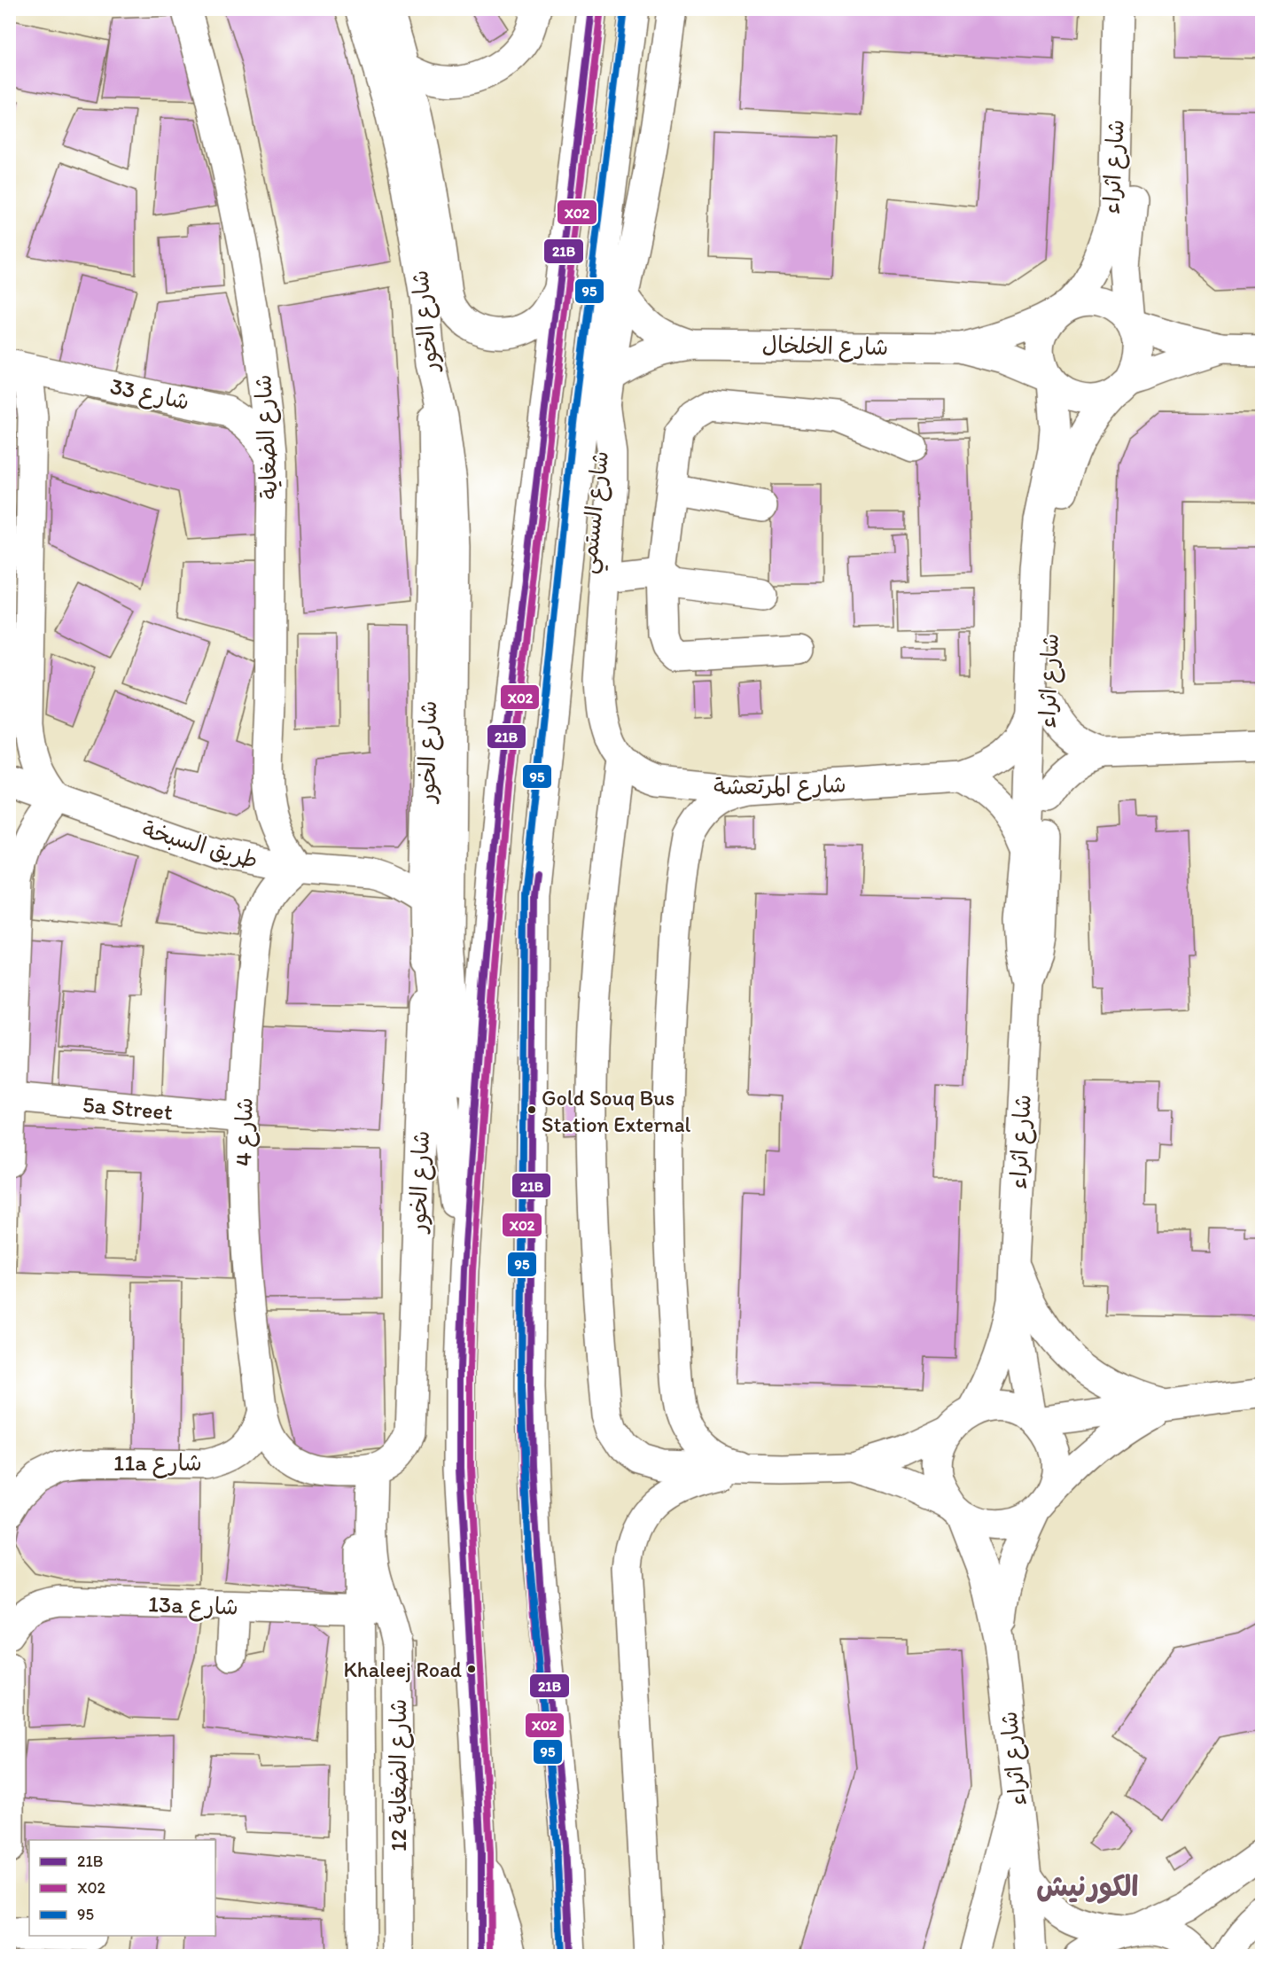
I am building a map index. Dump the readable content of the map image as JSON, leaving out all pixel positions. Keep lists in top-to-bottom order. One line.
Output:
{"streets":{"street":["شارع اثراء","شارع الخور","شارع الخلخال","شارع 33","شارع الضغاية","شارع الستمي","شارع المرتعشة","طريق السبخة","5a Street","شارع 4","11a شارع","13a شارع","12 شارع الضغاية"]},"crossings":[["شارع اثراء","شارع الخلخال"],["شارع اثراء","شارع المرتعشة"],["شارع الخور","طريق السبخة"],["شارع الخور","12 شارع الضغاية"],["شارع الخلخال","شارع الستمي"],["شارع الخلخال","شارع المرتعشة"],["شارع 33","شارع الضغاية"],["شارع الضغاية","طريق السبخة"],["شارع الضغاية","شارع 4"],["شارع الستمي","شارع المرتعشة"],["طريق السبخة","شارع 4"],["5a Street","شارع 4"],["شارع 4","11a شارع"],["13a شارع","12 شارع الضغاية"]],"districts":["الكورنيش"],"places":["Gold Souq Bus Station External","Khaleej Road"],"lines":["transit line 21B","transit line 95","transit line X02"],"legend":["21B","X02","95"]}
